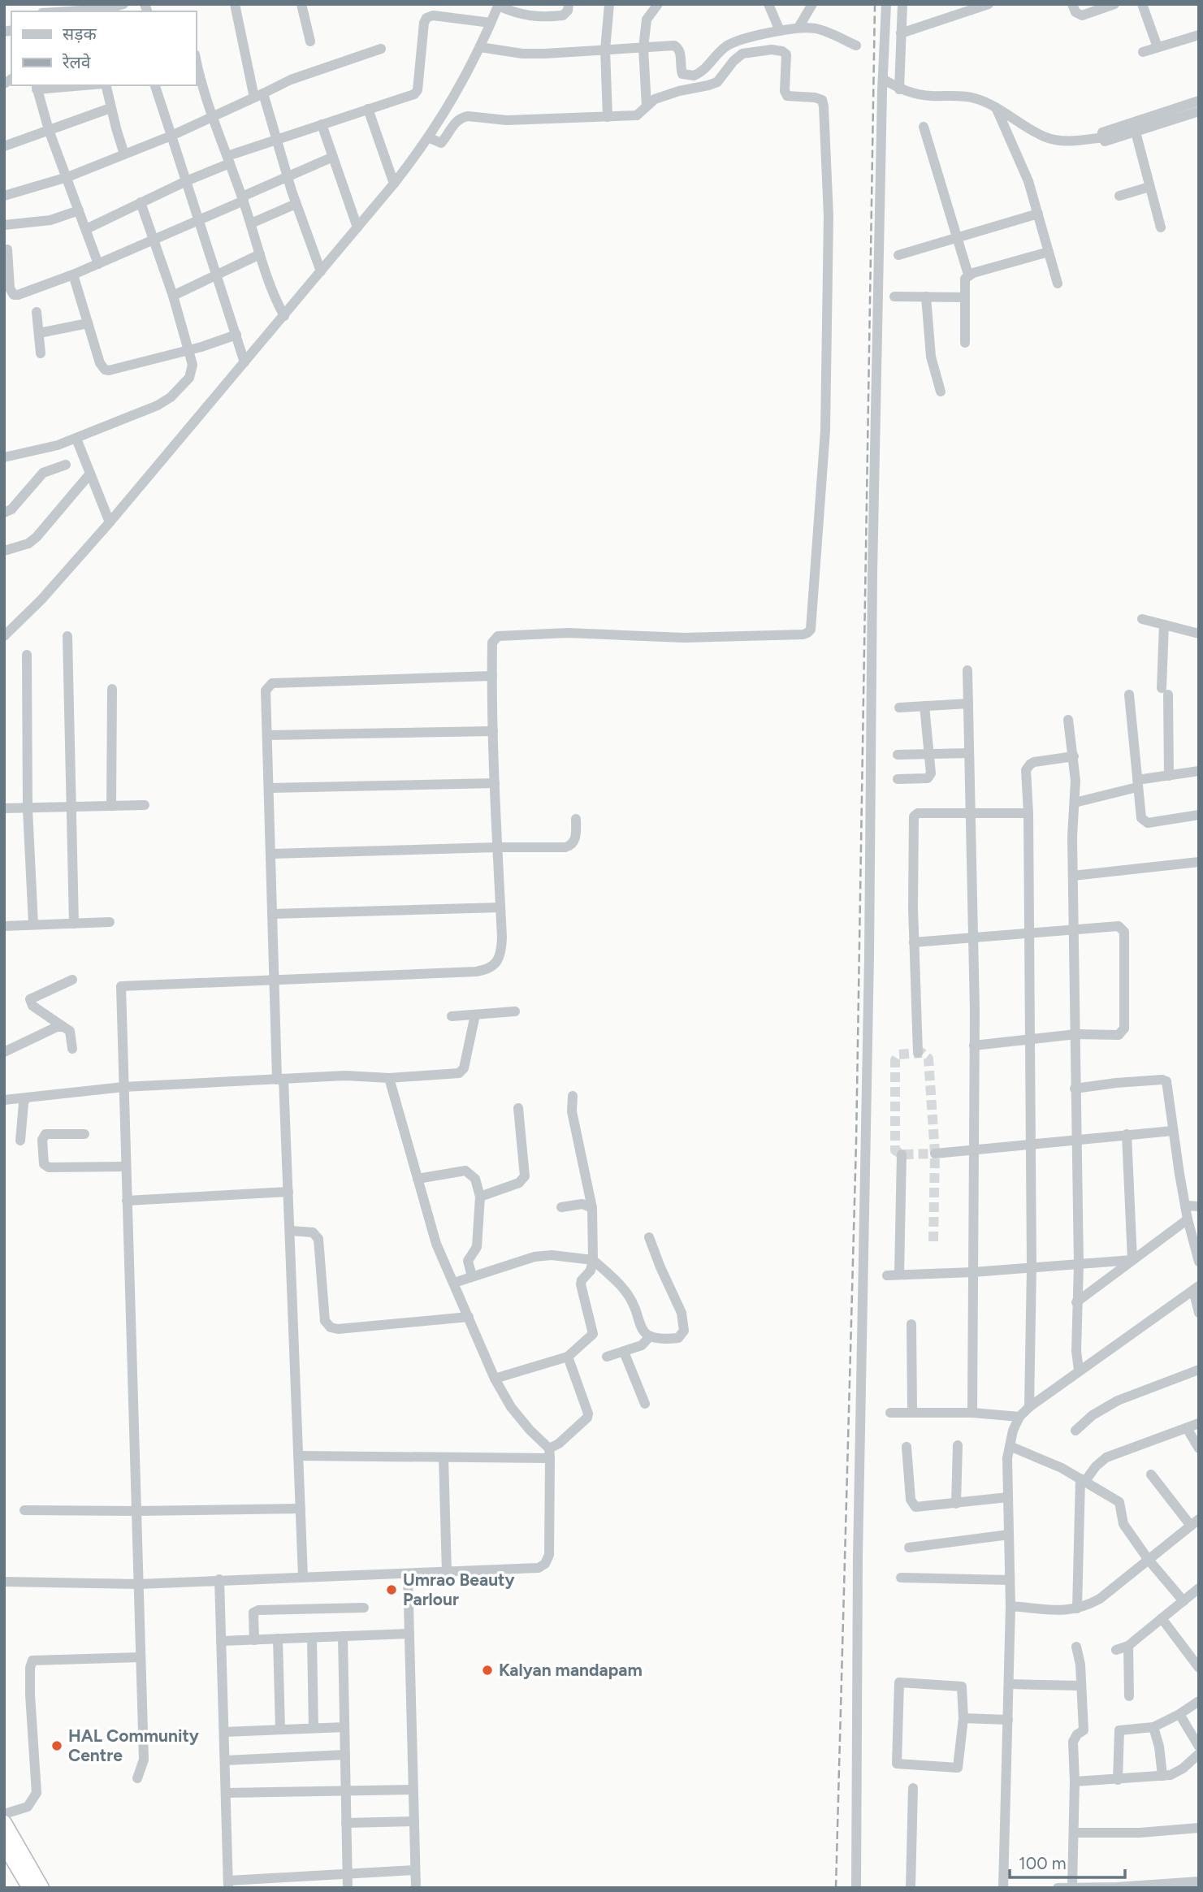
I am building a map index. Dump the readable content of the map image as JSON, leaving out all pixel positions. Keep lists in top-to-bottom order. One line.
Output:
{"places":["Umrao Beauty Parlour","Kalyan mandapam","HAL Community Centre"],"legend":["सड़क","रेलवे"],"scale_bar":"100 m"}
